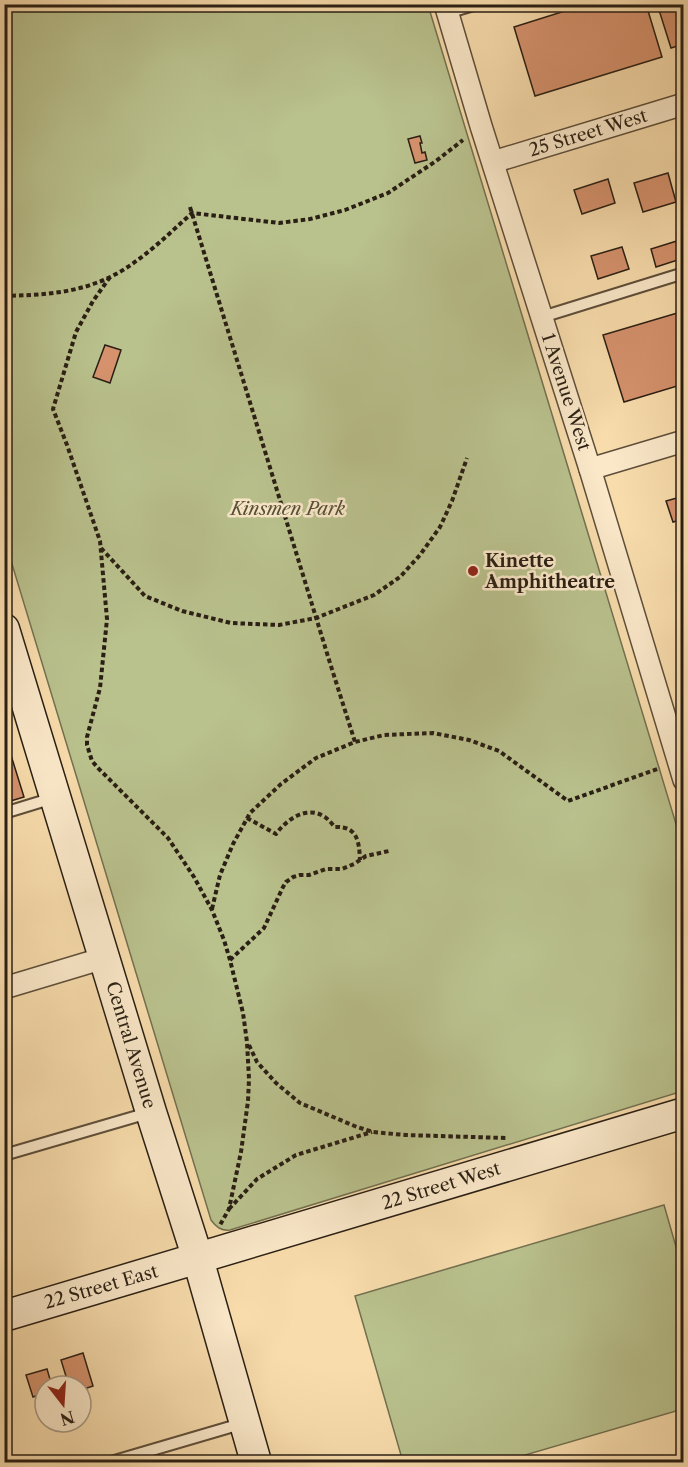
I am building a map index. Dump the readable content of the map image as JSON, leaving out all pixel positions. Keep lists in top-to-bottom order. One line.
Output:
{"streets":{"street":["25 Street West","1 Avenue West","Central Avenue","22 Street West","22 Street East"]},"crossings":[["25 Street West","1 Avenue West"],["Central Avenue","22 Street West"],["Central Avenue","22 Street East"],["22 Street West","22 Street East"]],"parks":["Kinsmen Park"],"places":["Kinette Amphitheatre"],"north":"bottom"}
